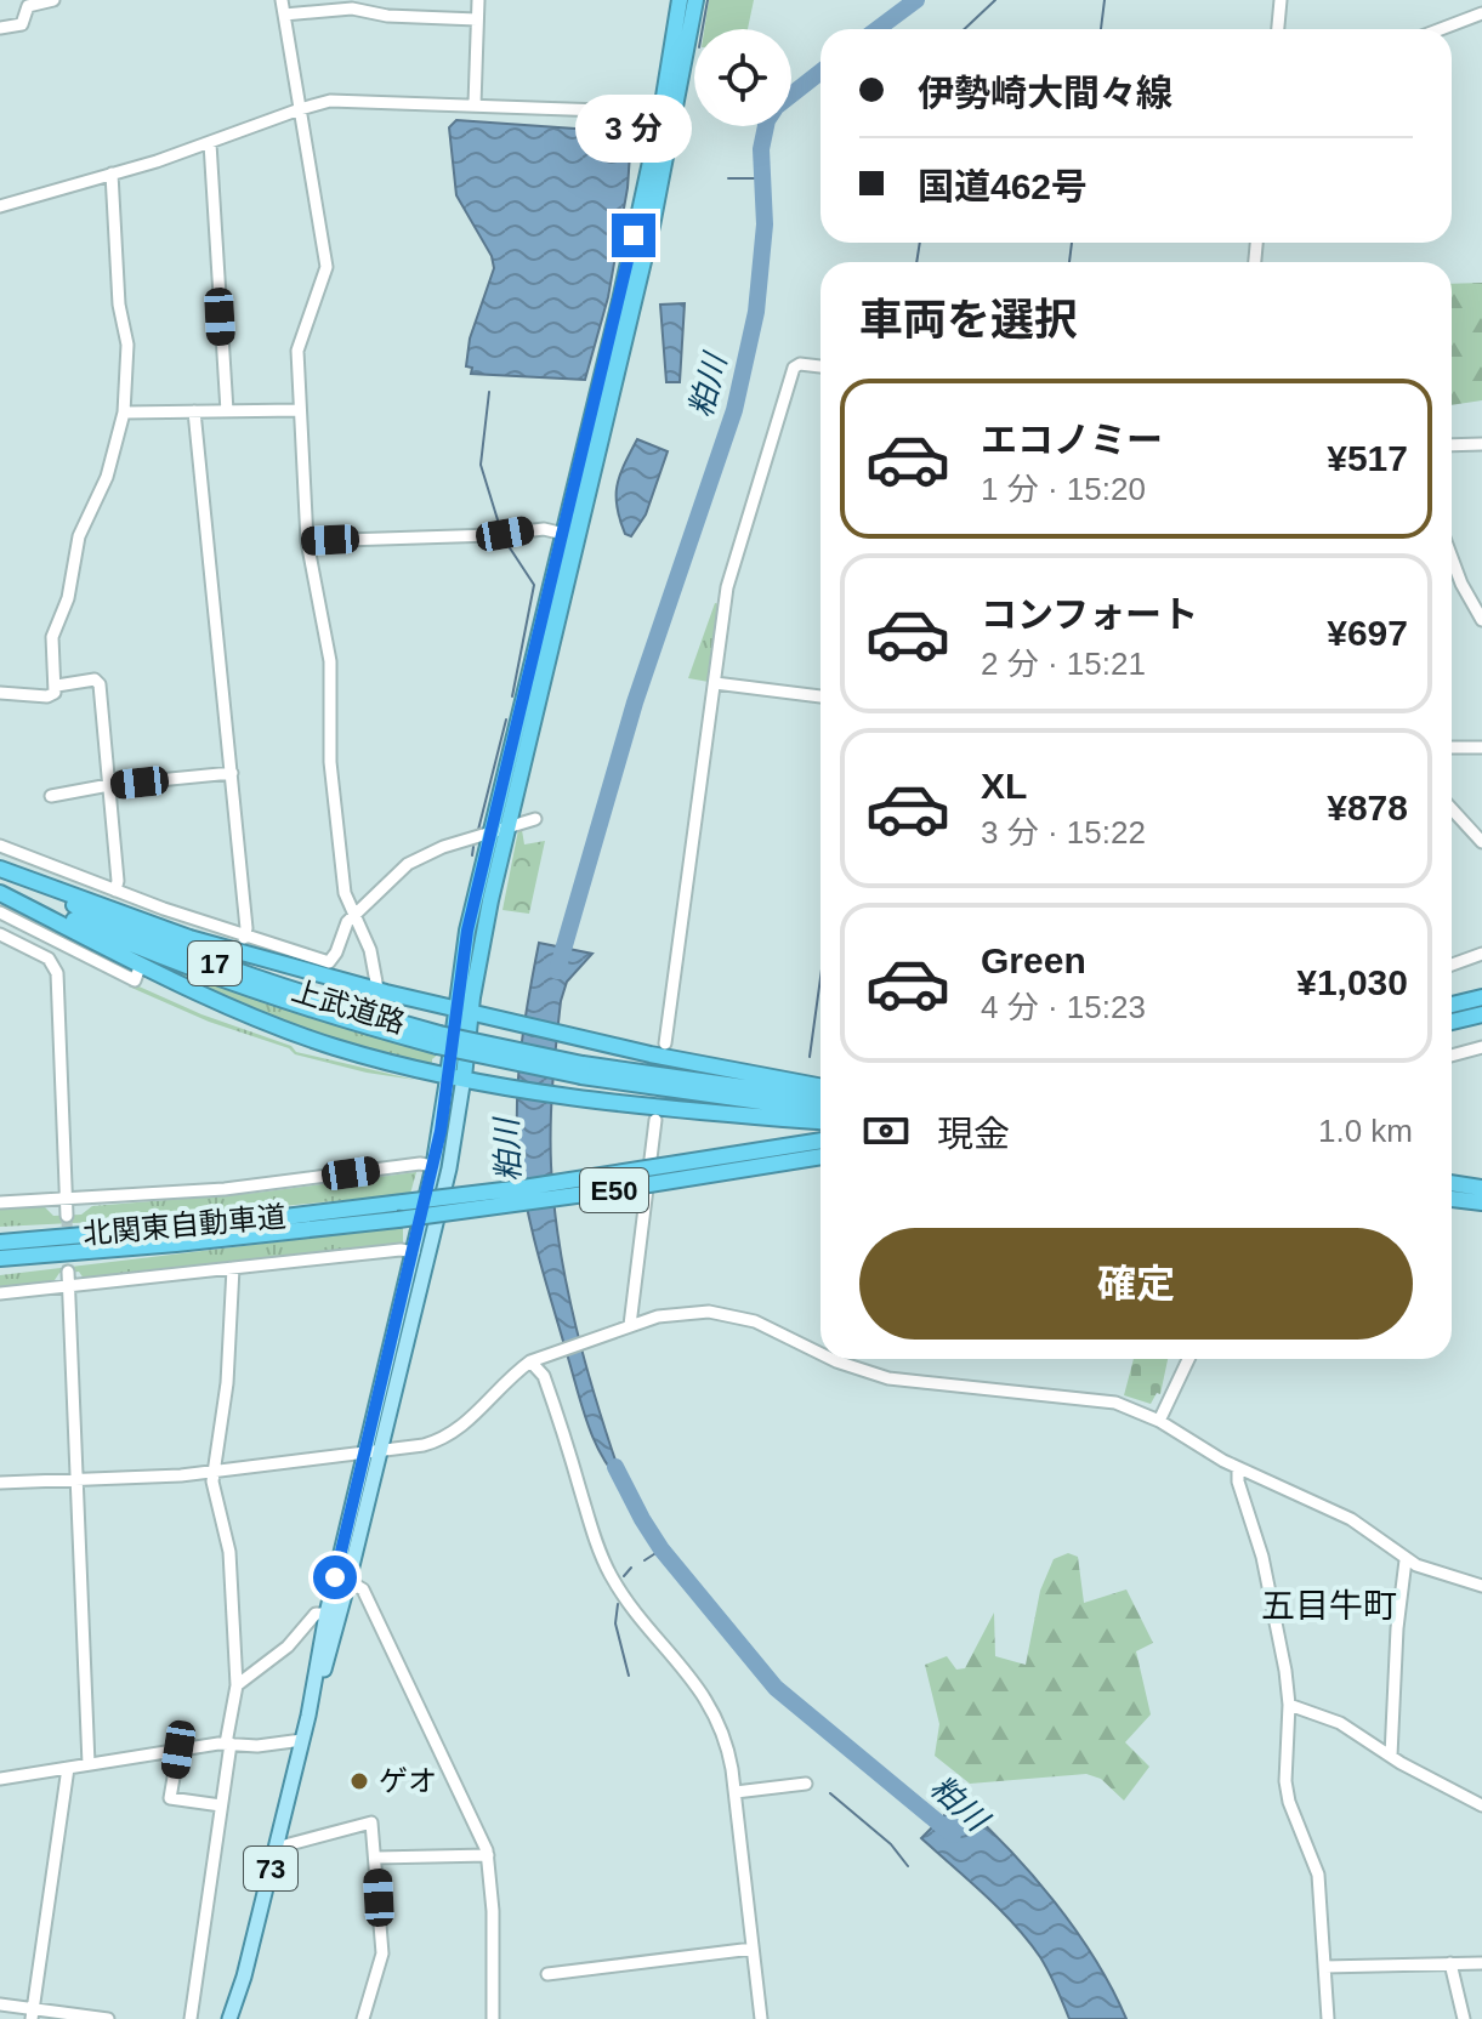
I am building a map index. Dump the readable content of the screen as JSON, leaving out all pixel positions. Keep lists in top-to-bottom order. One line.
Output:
{"streets":{"highway":["17","上武道路","E50","北関東自動車道"],"main road":["73"]},"districts":["五目牛町"],"water":["粕川"],"places":["ゲオ"],"page":{"banner":["伊勢崎大間々線","国道462号"],"bubble":"3 分","heading":"車両を選択","list":[{"name":"エコノミー","note":"1 分 · 15:20","value":"¥517"},{"name":"コンフォート","note":"2 分 · 15:21","value":"¥697"},{"name":"XL","note":"3 分 · 15:22","value":"¥878"},{"name":"Green","note":"4 分 · 15:23","value":"¥1,030"}],"pay":["現金","1.0 km"],"buttons":"確定"}}
